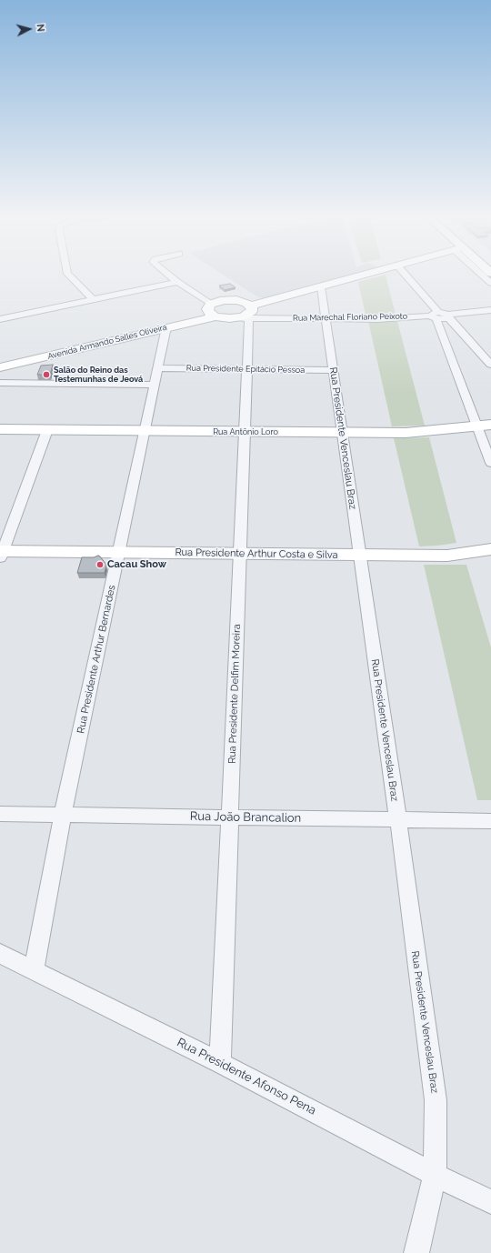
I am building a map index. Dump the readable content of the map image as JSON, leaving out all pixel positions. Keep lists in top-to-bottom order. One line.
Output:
{"streets":{"street":["Rua Marechal Floriano Peixoto","Avenida Armando Salles Oliveira","Rua Presidente Epitácio Pessoa","Rua Antônio Loro","Rua Presidente Venceslau Braz","Rua Presidente Arthur Costa e Silva","Rua Presidente Arthur Bernardes","Rua Presidente Delfim Moreira","Rua João Brancalion","Rua Presidente Afonso Pena"]},"crossings":[["Rua Marechal Floriano Peixoto","Rua Presidente Venceslau Braz"],["Rua Marechal Floriano Peixoto","Rua Presidente Delfim Moreira"],["Avenida Armando Salles Oliveira","Rua Presidente Arthur Bernardes"],["Rua Presidente Epitácio Pessoa","Rua Presidente Venceslau Braz"],["Rua Presidente Epitácio Pessoa","Rua Presidente Arthur Bernardes"],["Rua Presidente Epitácio Pessoa","Rua Presidente Delfim Moreira"],["Rua Antônio Loro","Rua Presidente Venceslau Braz"],["Rua Antônio Loro","Rua Presidente Arthur Bernardes"],["Rua Antônio Loro","Rua Presidente Delfim Moreira"],["Rua Presidente Venceslau Braz","Rua Presidente Arthur Costa e Silva"],["Rua Presidente Venceslau Braz","Rua João Brancalion"],["Rua Presidente Venceslau Braz","Rua Presidente Afonso Pena"],["Rua Presidente Arthur Costa e Silva","Rua Presidente Arthur Bernardes"],["Rua Presidente Arthur Costa e Silva","Rua Presidente Delfim Moreira"],["Rua Presidente Arthur Bernardes","Rua João Brancalion"],["Rua Presidente Arthur Bernardes","Rua Presidente Afonso Pena"],["Rua Presidente Delfim Moreira","Rua João Brancalion"],["Rua Presidente Delfim Moreira","Rua Presidente Afonso Pena"]],"places":["Salão do Reino das Testemunhas de Jeová","Cacau Show"],"north":"right"}
